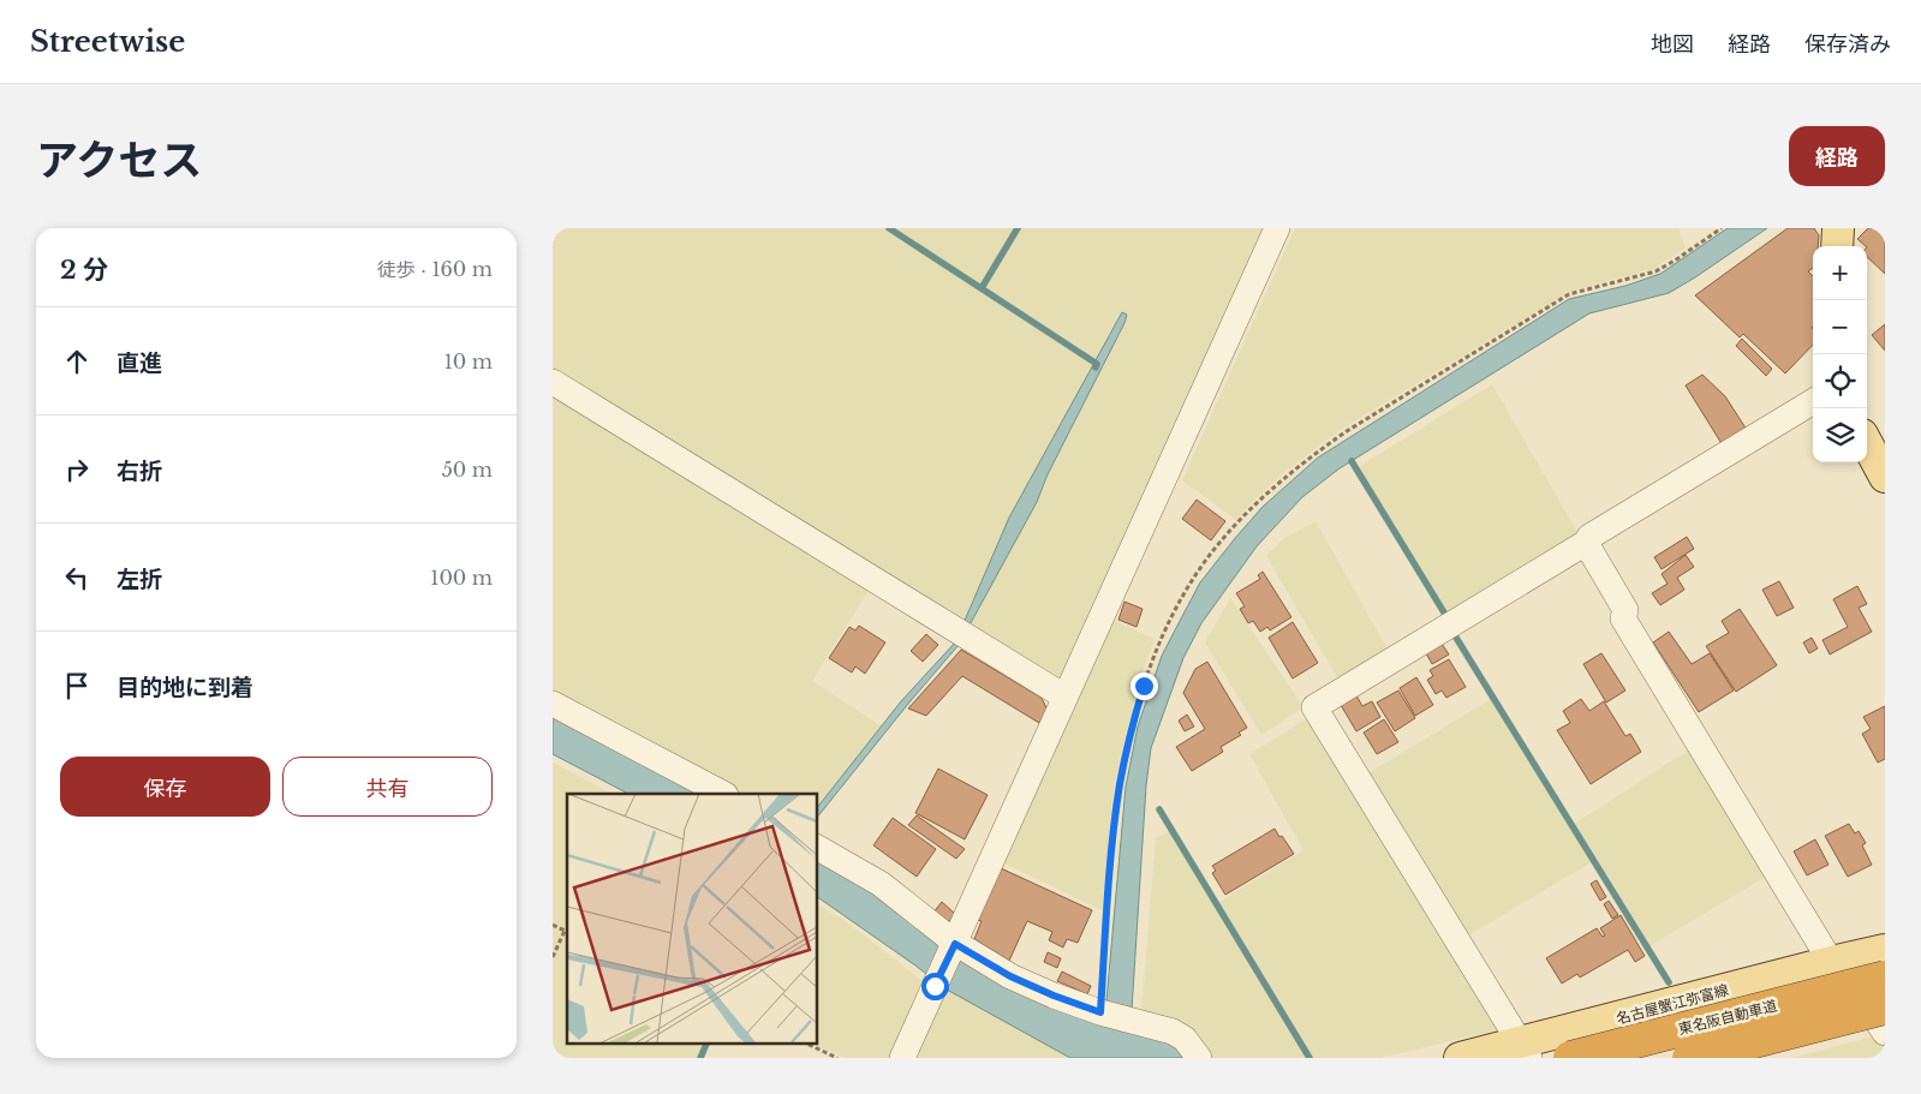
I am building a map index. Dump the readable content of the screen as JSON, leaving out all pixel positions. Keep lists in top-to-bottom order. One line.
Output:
{"streets":{"highway":["東名阪自動車道"],"main road":["名古屋蟹江弥富線"]},"page":{"header":"Streetwise","nav":["地図","経路","保存済み"],"title":"アクセス","buttons":["経路",["保存","共有"]],"heading":["2 分","徒歩 · 160 m"],"map_buttons":["+","−"],"list":[["直進","10 m"],["右折","50 m"],["左折","100 m"],"目的地に到着"]}}
